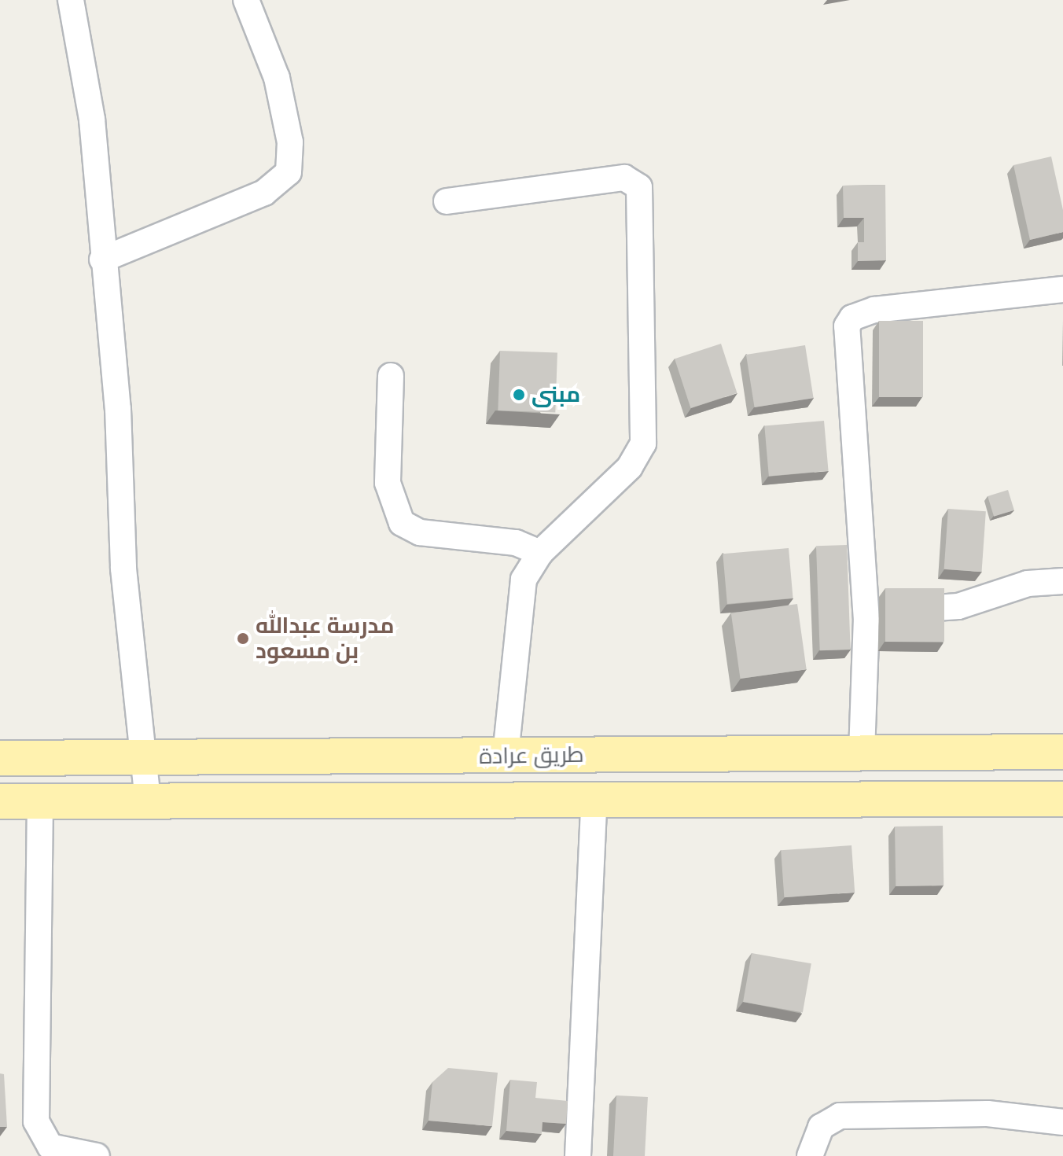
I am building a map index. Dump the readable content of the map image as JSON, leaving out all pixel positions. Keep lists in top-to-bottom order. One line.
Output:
{"streets":{"main road":["طريق عرادة"]},"places":["مبنى","مدرسة عبدالله بن مسعود"]}
